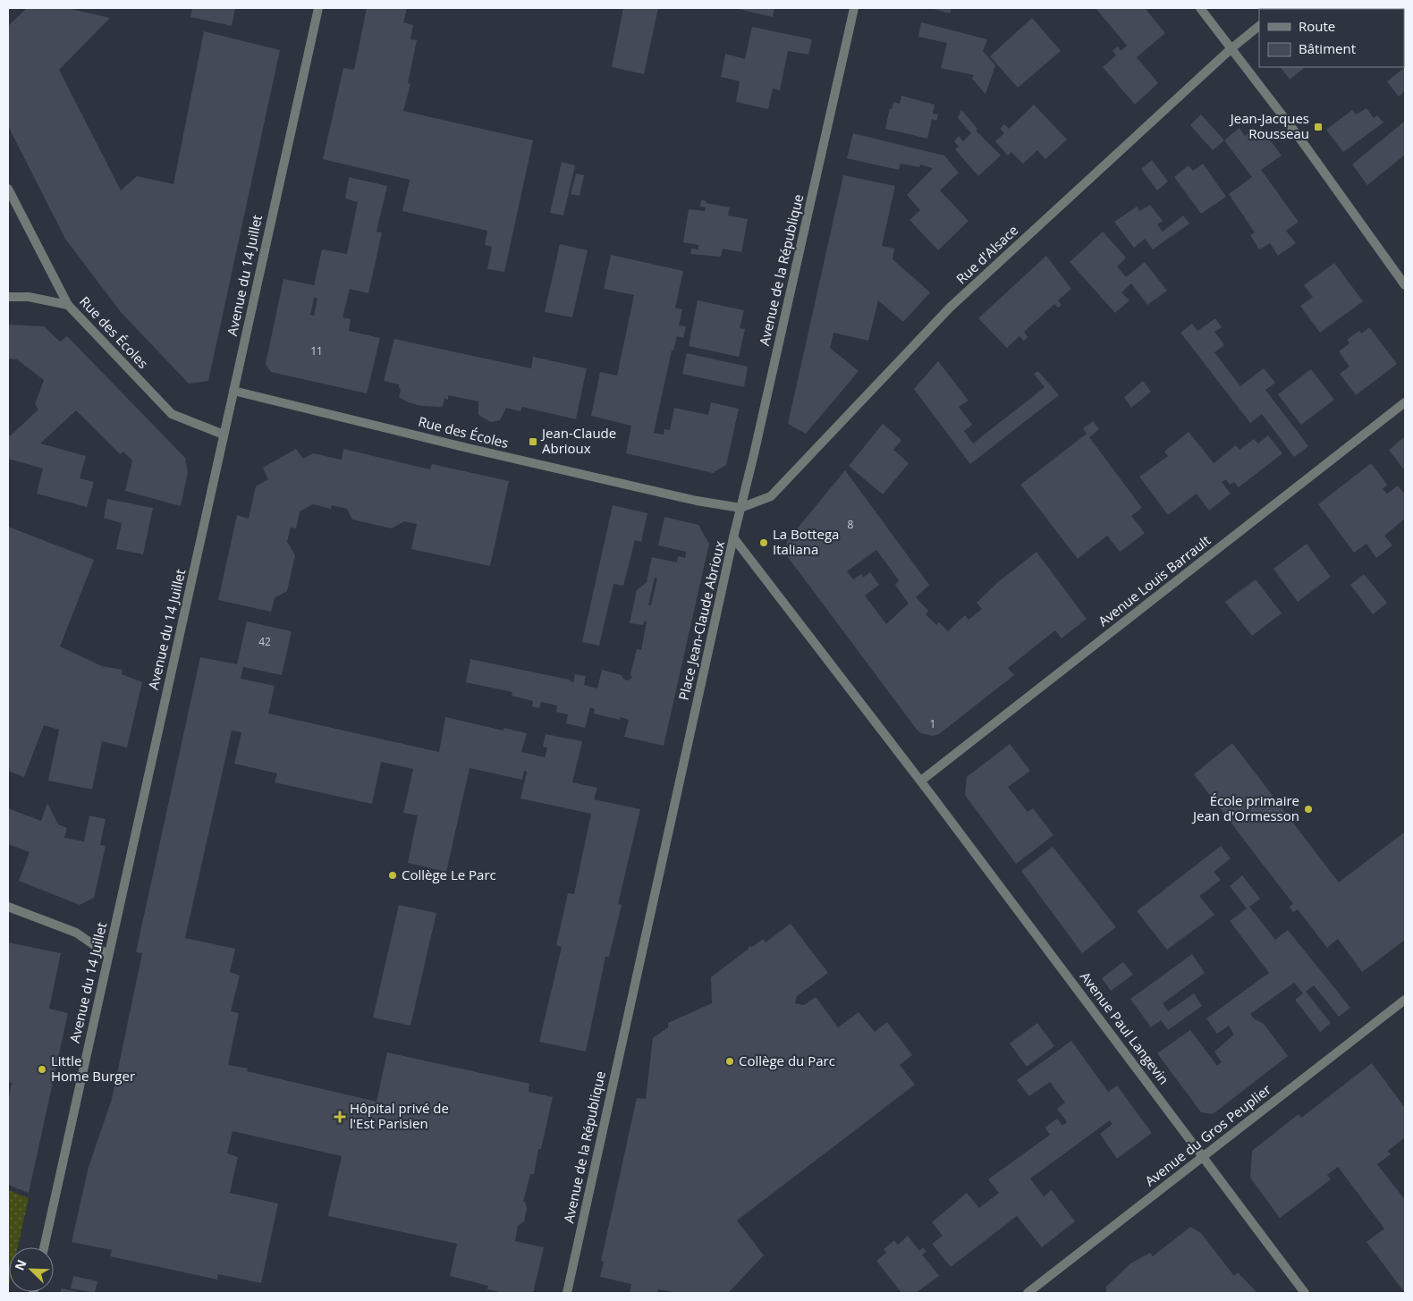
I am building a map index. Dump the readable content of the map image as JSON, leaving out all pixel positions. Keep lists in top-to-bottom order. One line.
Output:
{"streets":{"street":["Rue d'Alsace","Avenue de la République","Avenue du 14 Juillet","Rue des Écoles","Avenue Louis Barrault","Place Jean-Claude Abrioux","Avenue Paul Langevin","Avenue du Gros Peuplier"]},"crossings":[["Rue d'Alsace","Avenue de la République"],["Rue d'Alsace","Rue des Écoles"],["Avenue de la République","Rue des Écoles"],["Avenue de la République","Place Jean-Claude Abrioux"],["Avenue du 14 Juillet","Rue des Écoles"],["Avenue Louis Barrault","Place Jean-Claude Abrioux"],["Avenue Louis Barrault","Avenue Paul Langevin"],["Place Jean-Claude Abrioux","Avenue Paul Langevin"],["Avenue Paul Langevin","Avenue du Gros Peuplier"]],"places":{"transit":["Jean-Jacques Rousseau","Jean-Claude Abrioux"],"other":["La Bottega Italiana","École primaire Jean d'Ormesson","Collège Le Parc","Collège du Parc","Little Home Burger"],"health":["Hôpital privé de l'Est Parisien"]},"house_numbers":["11","8","42","1"],"legend":["Route","Bâtiment"],"north":"top left"}
